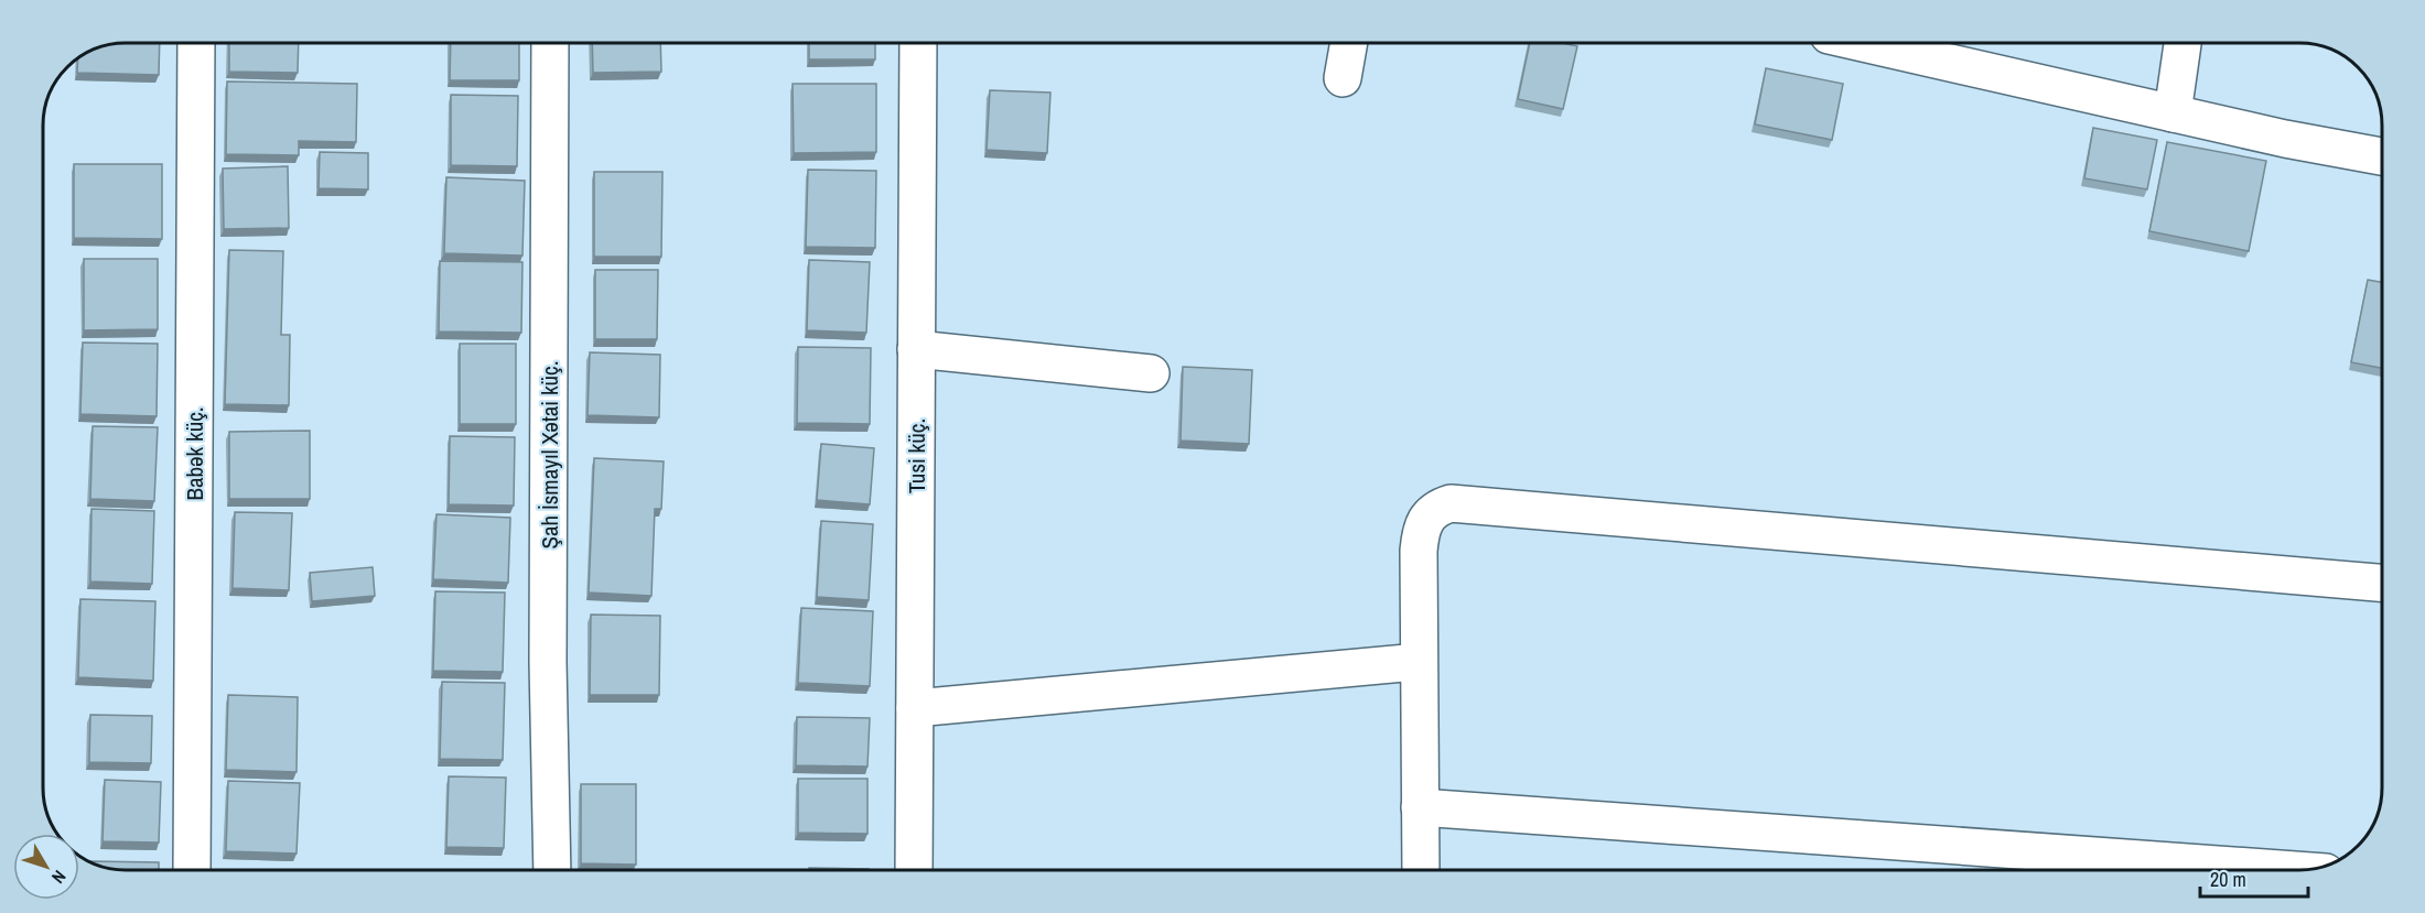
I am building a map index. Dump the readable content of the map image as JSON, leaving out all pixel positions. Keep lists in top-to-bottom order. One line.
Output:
{"streets":{"street":["Babək küç.","Şah İsmayıl Xətai küç.","Tusi küç."]},"scale_bar":"20 m","north":"bottom right"}
